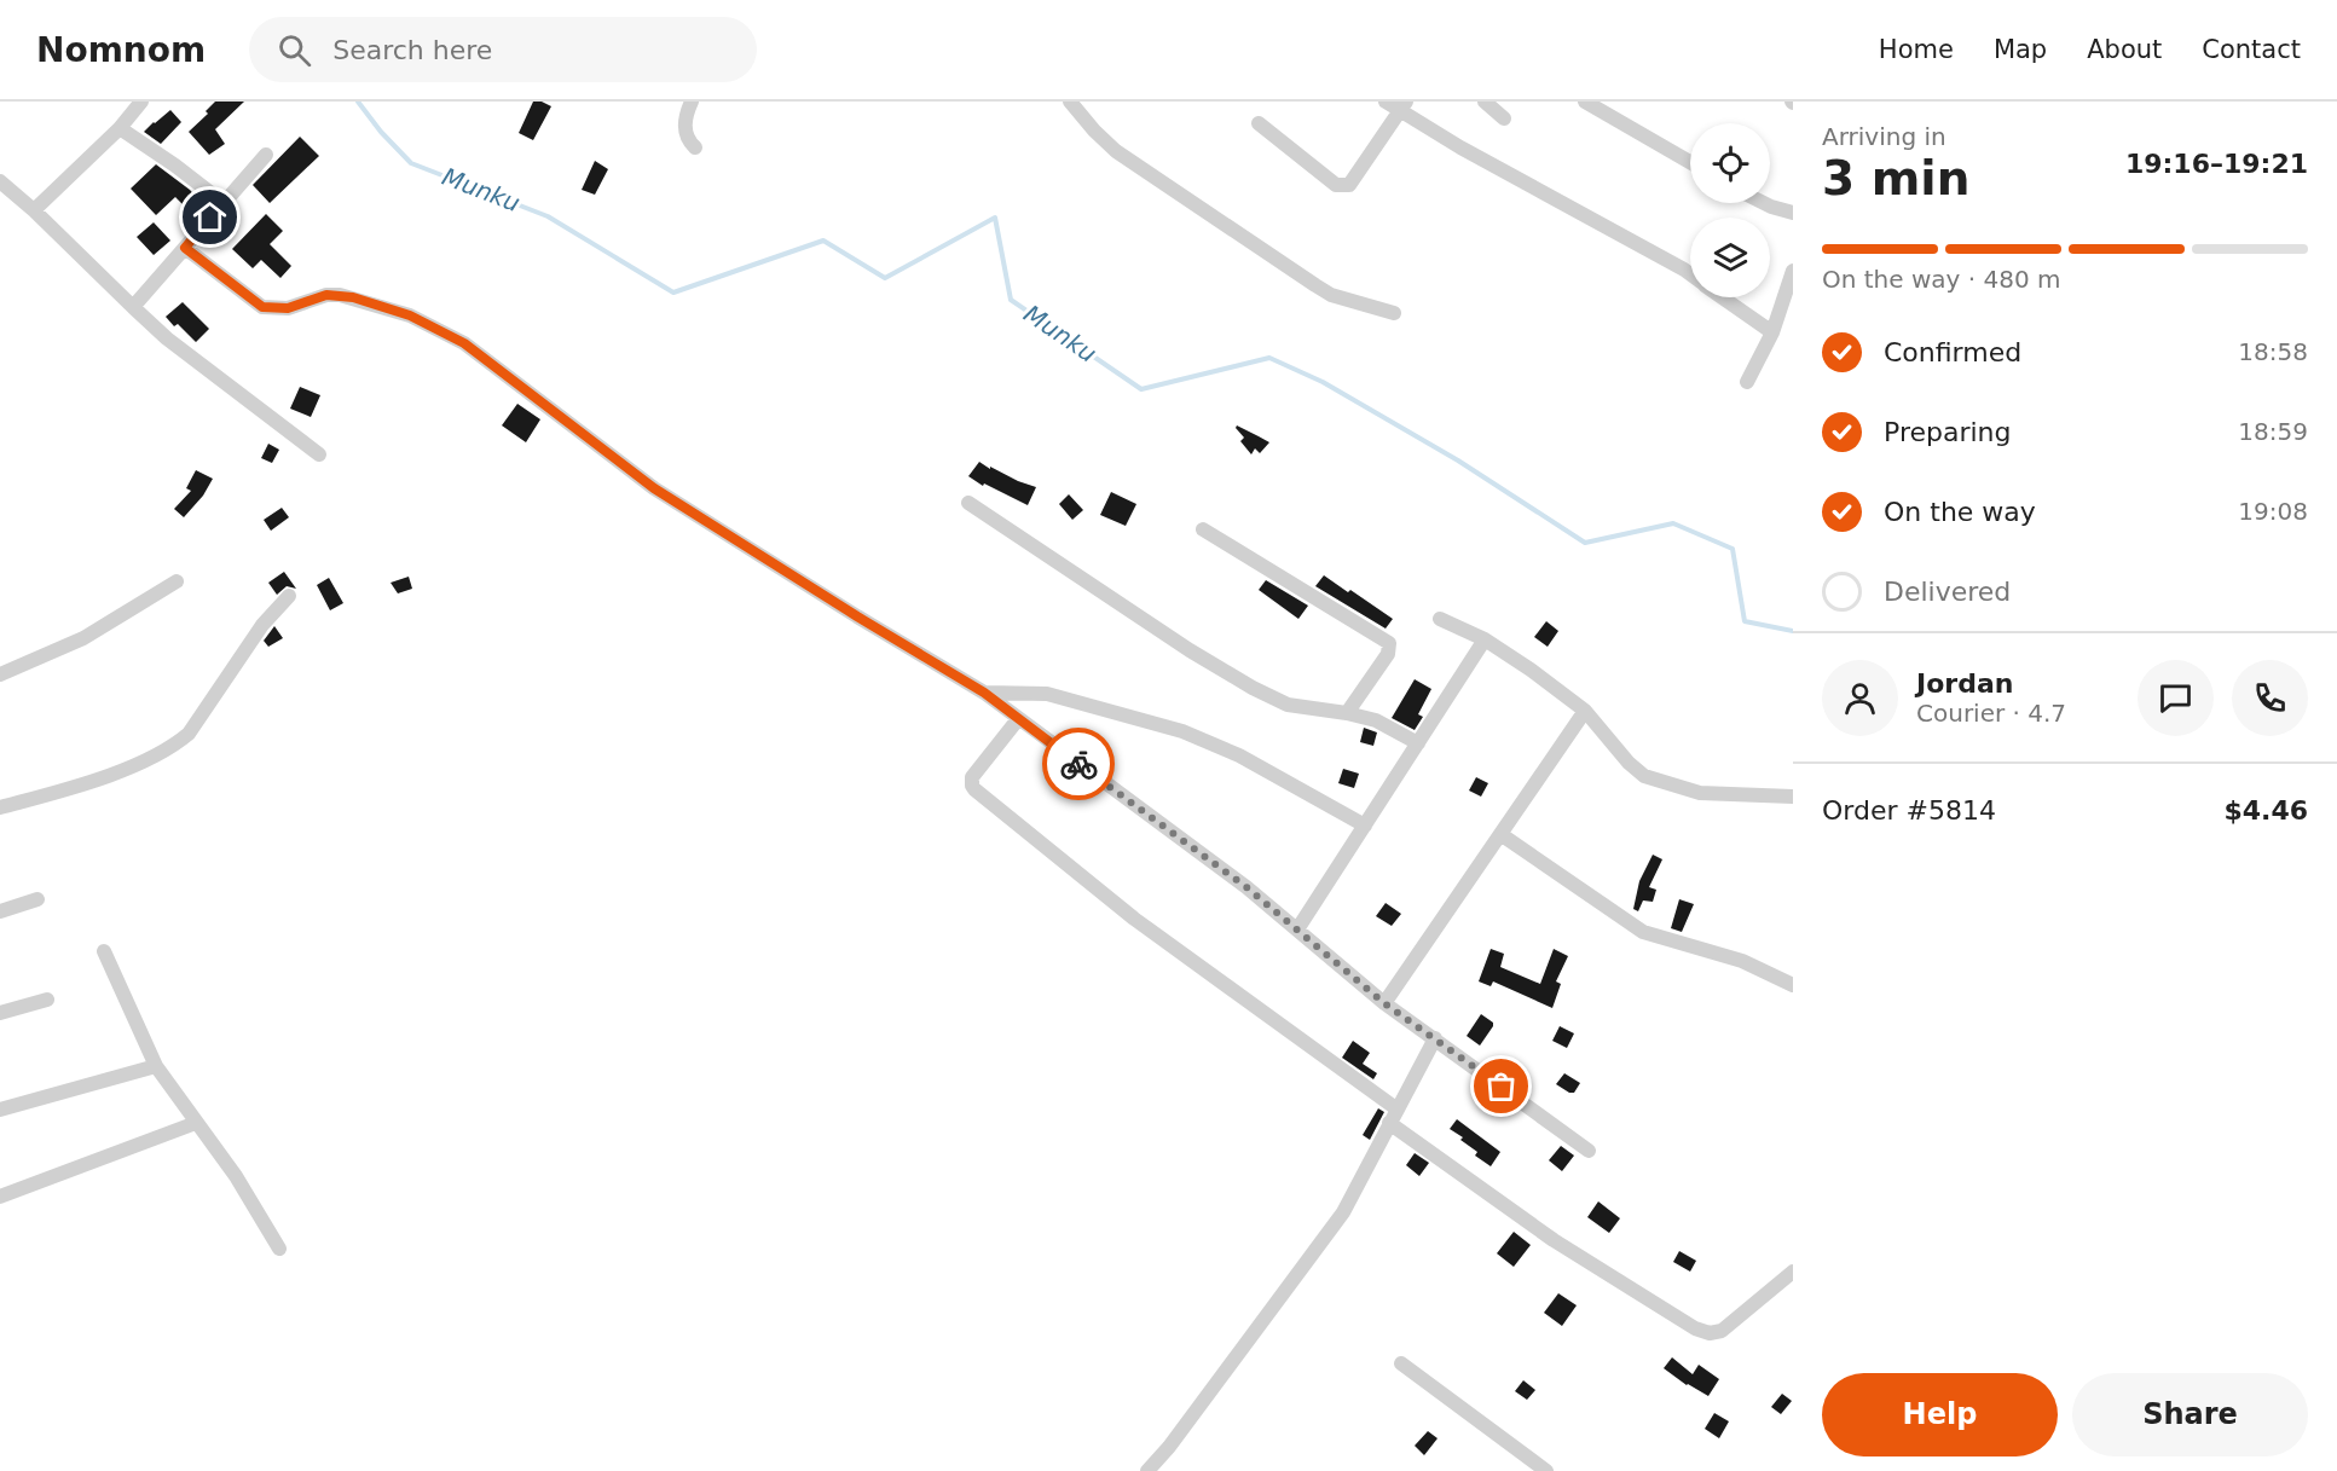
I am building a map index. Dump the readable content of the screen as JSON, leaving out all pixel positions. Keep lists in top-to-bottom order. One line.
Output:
{"water":["Munku"],"page":{"header":"Nomnom","search":"Search here","nav":["Home","Map","About","Contact"],"heading":["3 min","Arriving in","19:16–19:21"],"panel":["Jordan","Courier · 4.7","Order #5814","$4.46"],"bar":"On the way · 480 m","list":[["Confirmed","18:58"],["Preparing","18:59"],["On the way","19:08"],"Delivered"],"buttons":["Help","Share"]}}
